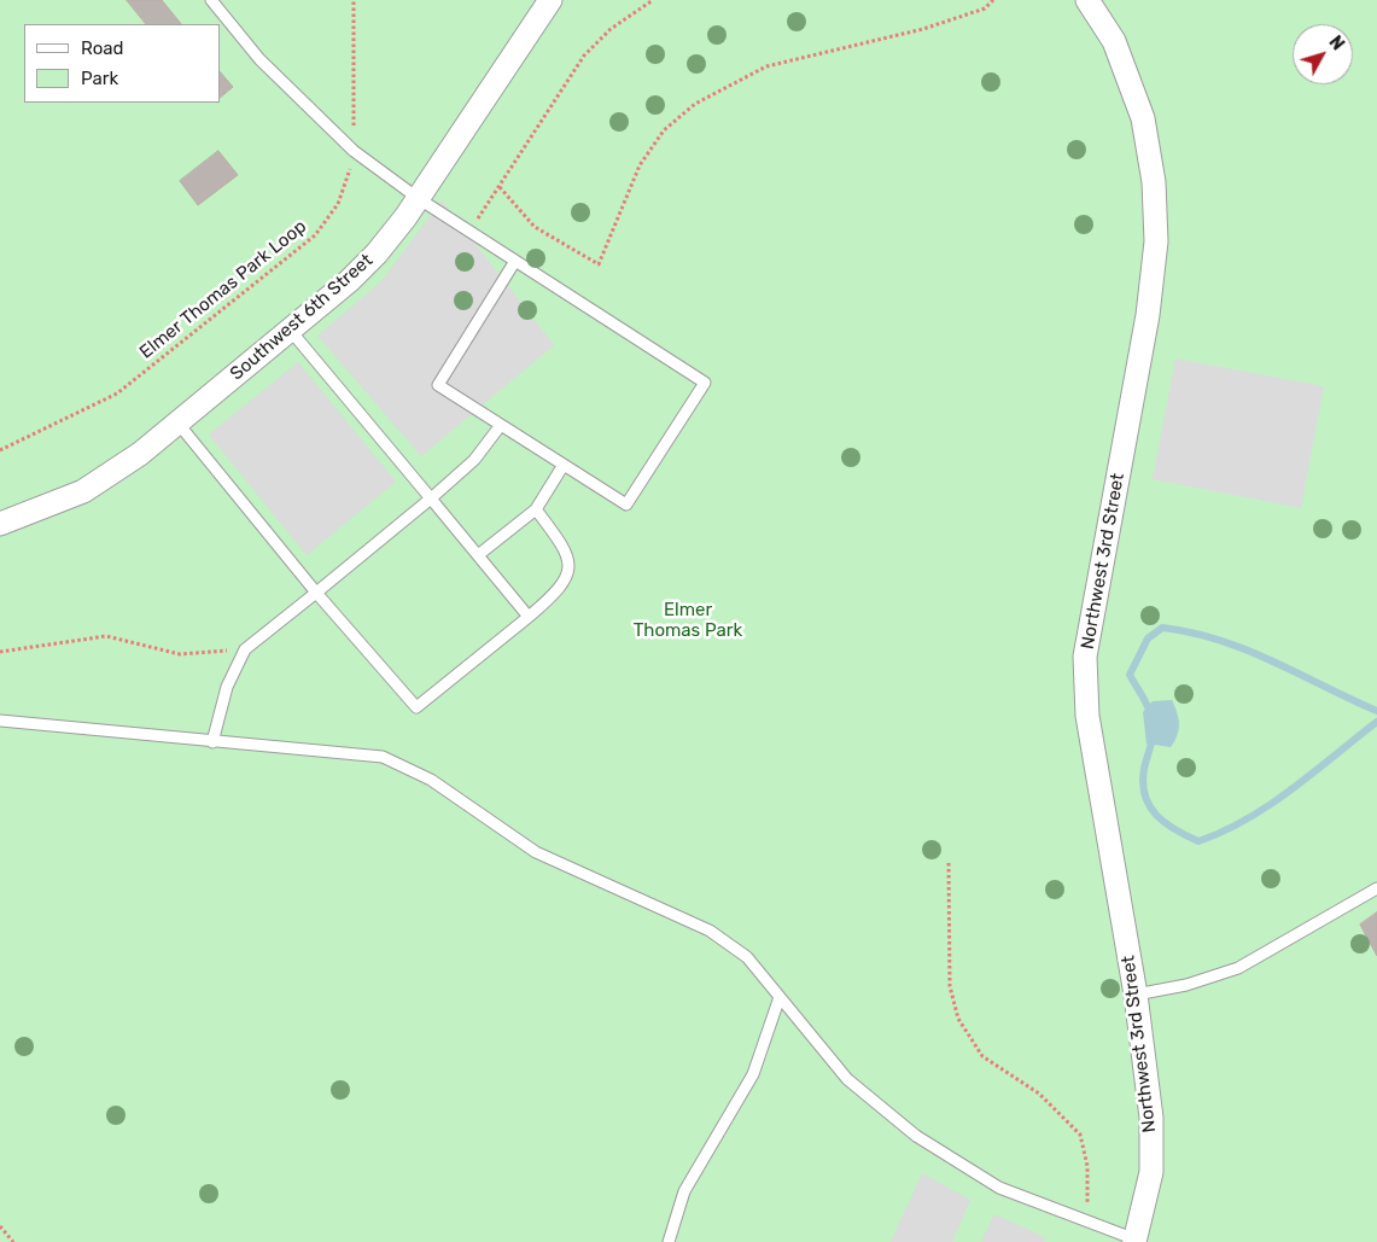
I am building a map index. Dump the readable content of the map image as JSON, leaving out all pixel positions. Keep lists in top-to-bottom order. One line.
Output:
{"streets":{"street":["Southwest 6th Street","Northwest 3rd Street"],"path":["Elmer Thomas Park Loop"]},"parks":["Elmer Thomas Park"],"legend":["Road","Park"],"north":"top right"}
